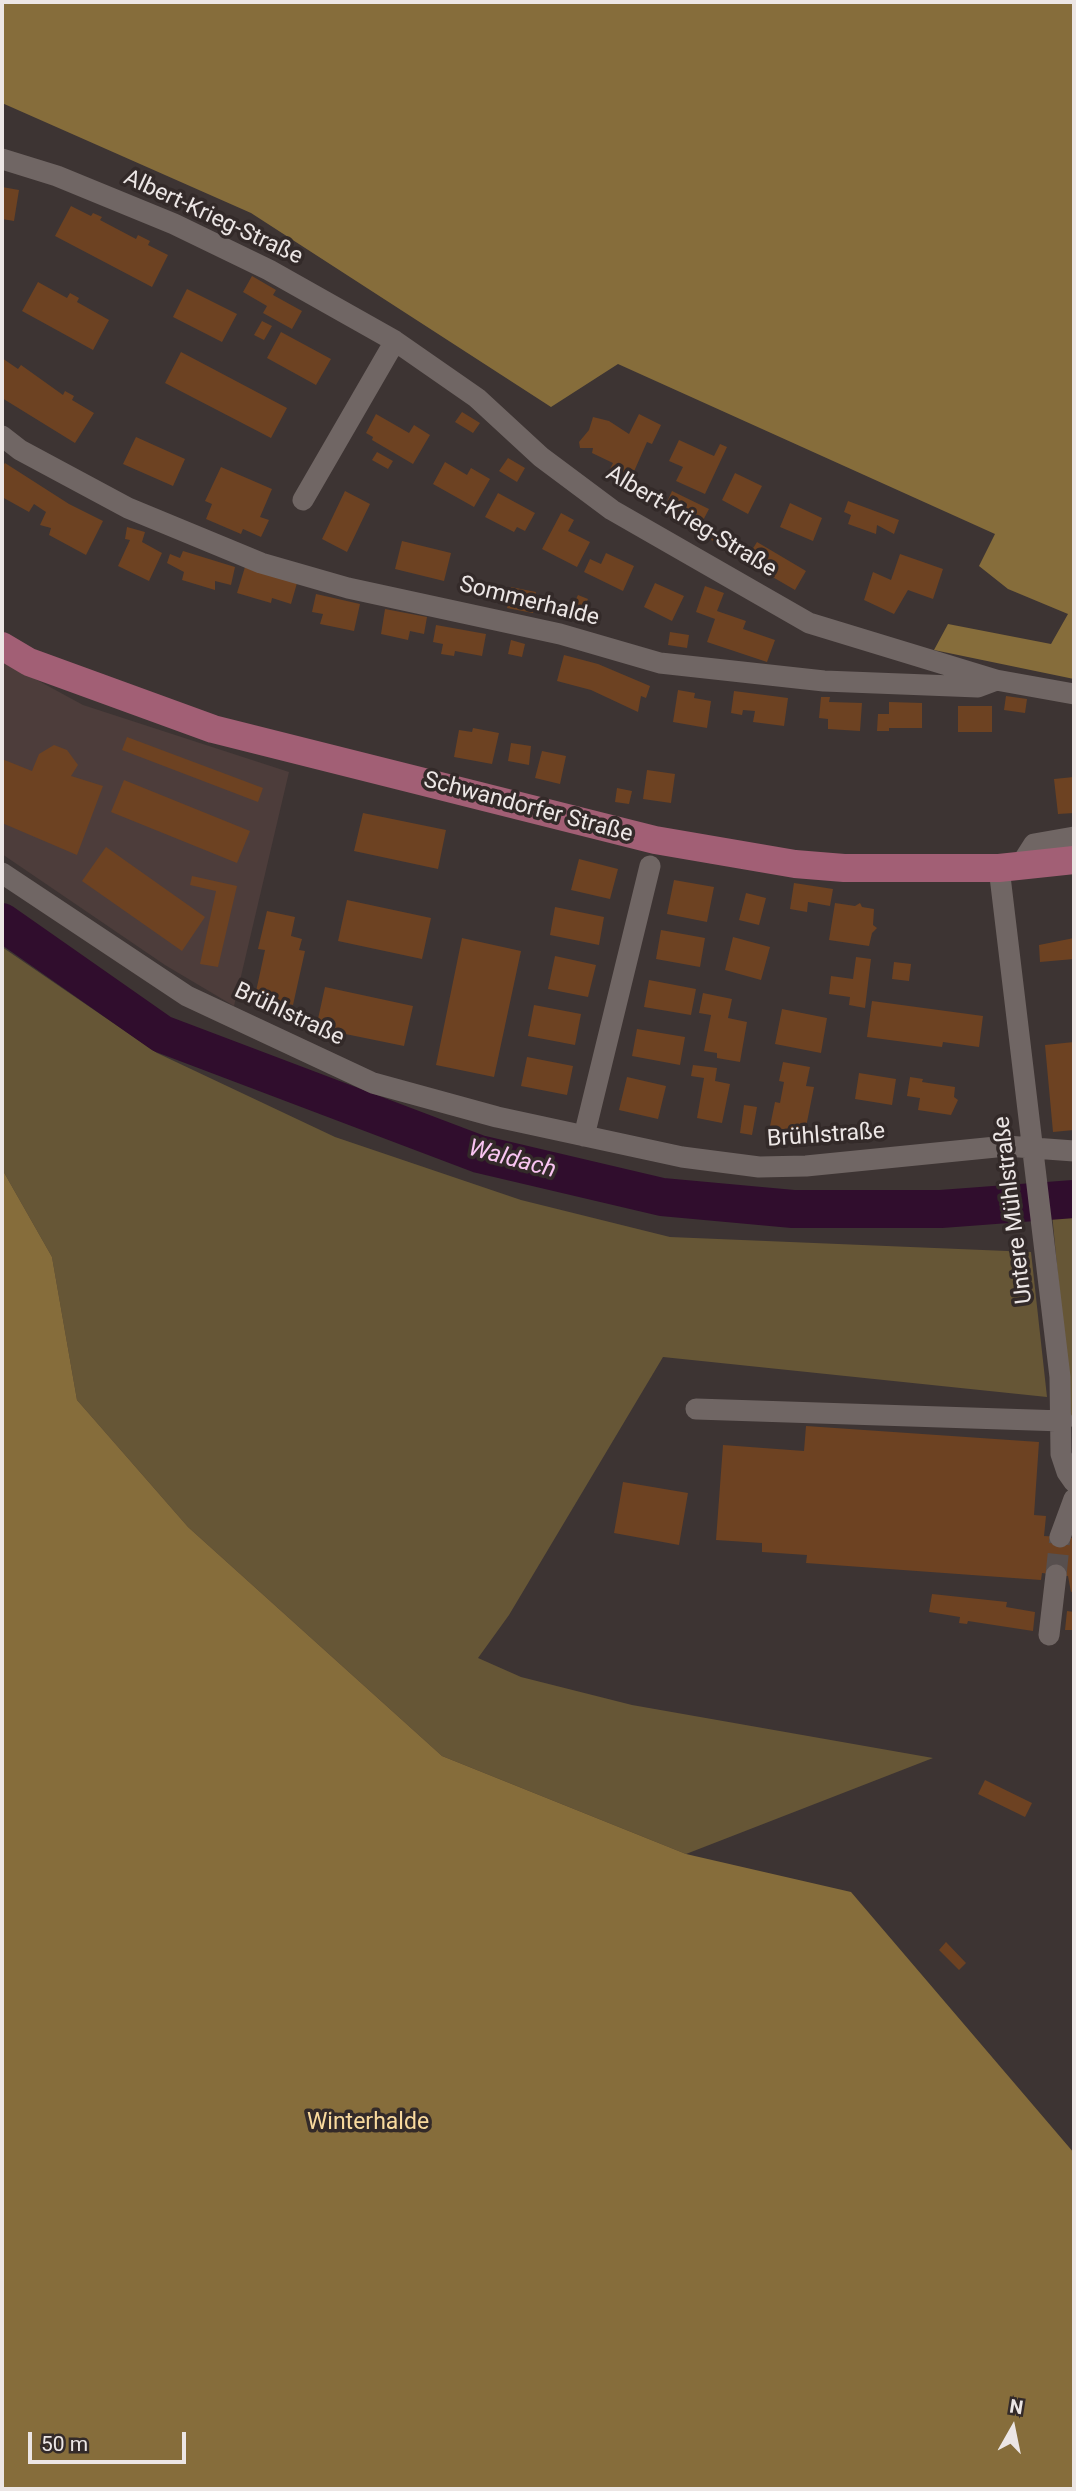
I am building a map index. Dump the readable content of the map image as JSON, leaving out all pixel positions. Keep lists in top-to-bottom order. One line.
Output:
{"streets":{"main road":["Schwandorfer Straße"],"street":["Albert-Krieg-Straße","Sommerhalde","Brühlstraße","Untere Mühlstraße"]},"crossings":[["Albert-Krieg-Straße","Sommerhalde"],["Schwandorfer Straße","Untere Mühlstraße"],["Brühlstraße","Untere Mühlstraße"]],"water":["Waldach"],"parks":["Winterhalde"],"scale_bar":"50 m","north":"top"}
